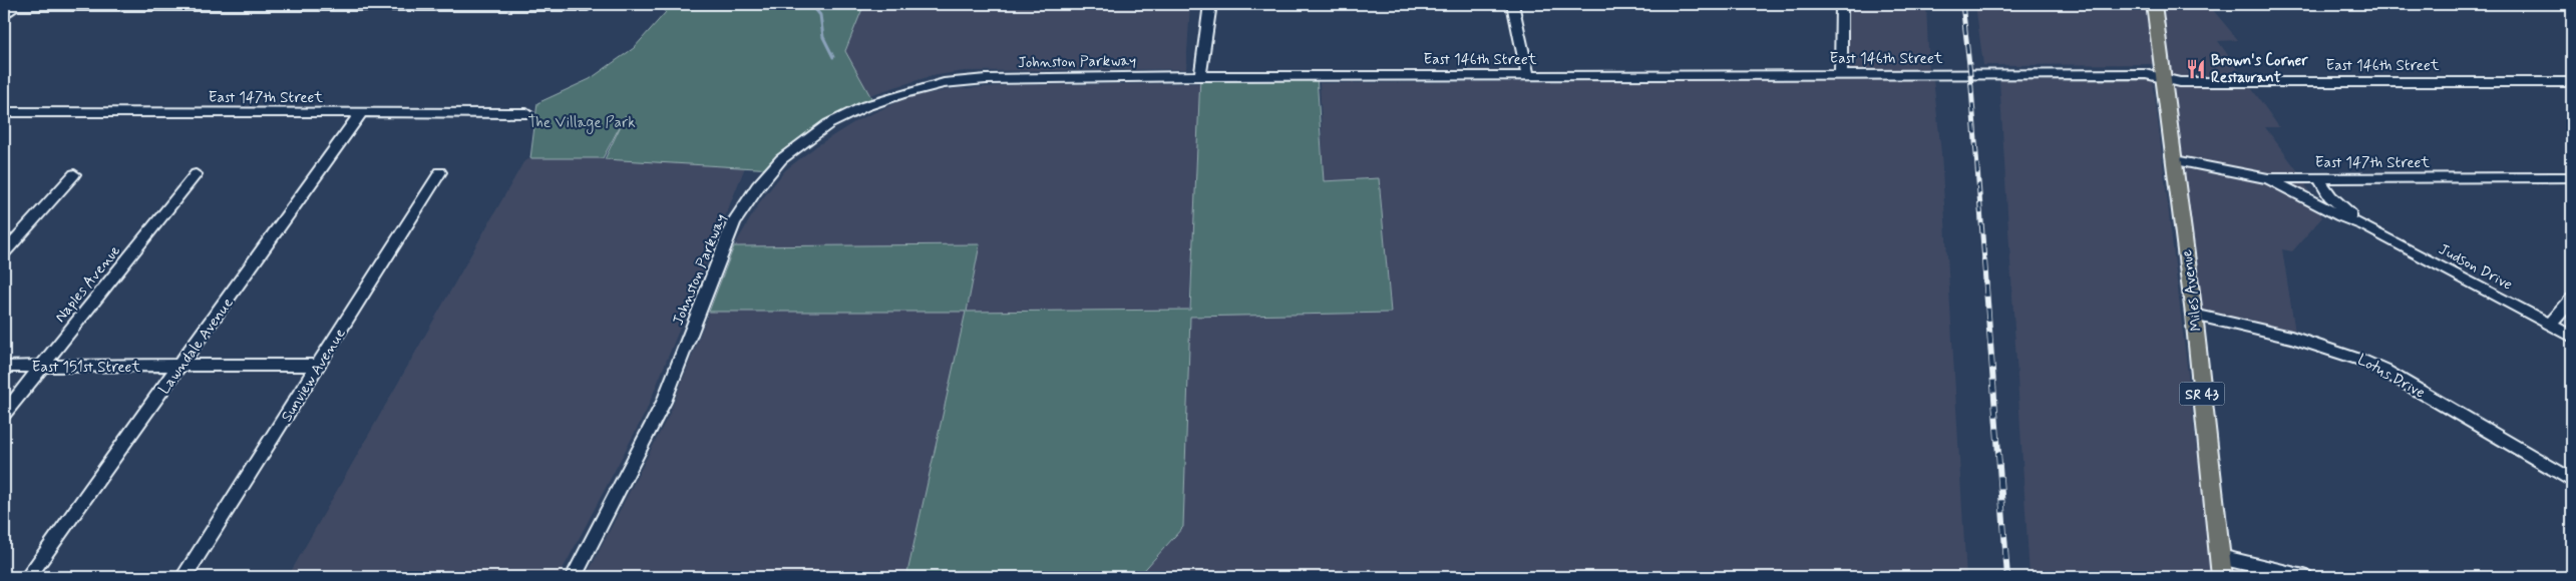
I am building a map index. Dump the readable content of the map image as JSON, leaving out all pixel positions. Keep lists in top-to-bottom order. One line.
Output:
{"streets":{"main road":["Miles Avenue","SR 43"],"street":["East 146th Street","Johnston Parkway","East 147th Street","Judson Drive","Naples Avenue","Lawndale Avenue","East 151st Street","Sunview Avenue","Lotus Drive"]},"crossings":[["East 146th Street","Johnston Parkway"],["East 146th Street","Miles Avenue"],["East 147th Street","Judson Drive"],["East 147th Street","Miles Avenue"],["East 147th Street","Lawndale Avenue"],["Naples Avenue","East 151st Street"],["Miles Avenue","Lotus Drive"],["Lawndale Avenue","East 151st Street"],["East 151st Street","Sunview Avenue"]],"parks":["The Village Park"],"places":{"restaurant":["Brown's Corner Restaurant"]}}
